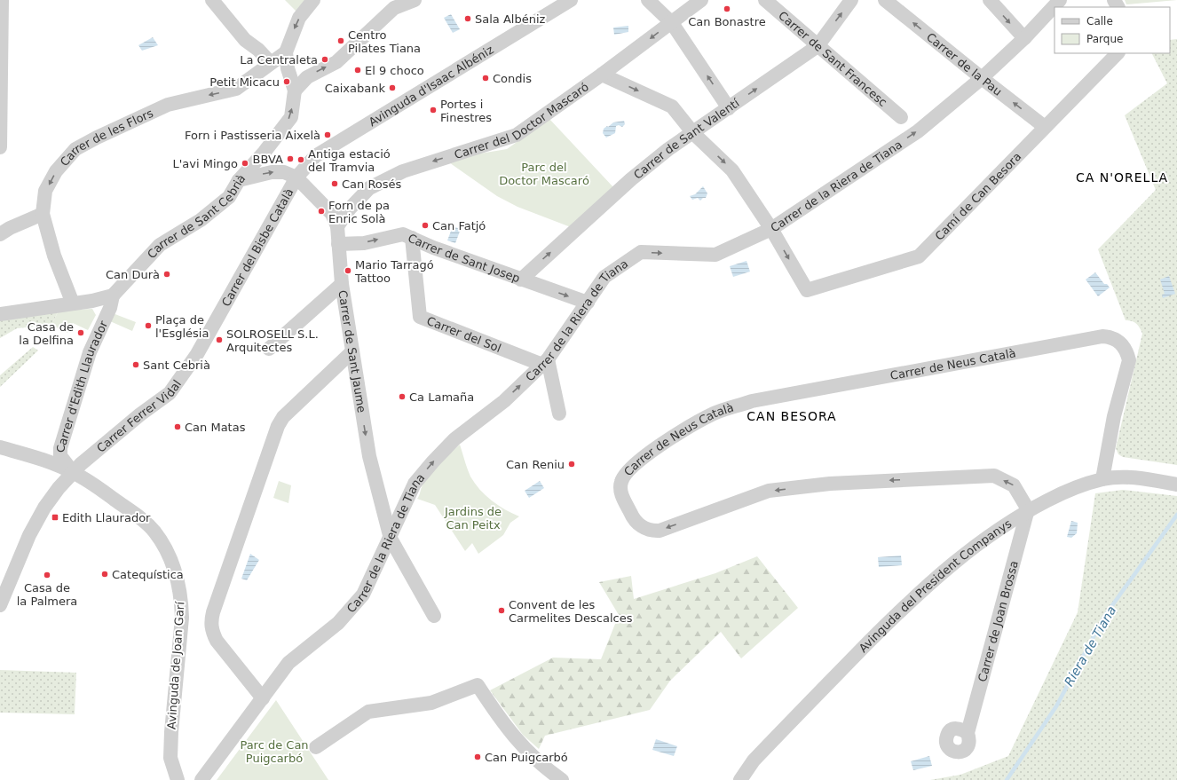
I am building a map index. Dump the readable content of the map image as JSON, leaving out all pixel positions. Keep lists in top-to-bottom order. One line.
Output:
{"streets":{"street":["Carrer de Sant Francesc","Carrer de la Pau","Avinguda d'Isaac Albéniz","Carrer del Doctor Mascaró","Carrer de les Flors","Carrer de Sant Valentí","Carrer de la Riera de Tiana","Camí de Can Besora","Carrer de Sant Cebrià","Carrer del Bisbe Català","Carrer de Sant Josep","Carrer del Sol","Carrer de Sant Jaume","Carrer de Neus Català","Carrer d'Edith Llaurador","Carrer Ferrer Vidal","Avinguda del President Companys","Carrer de Joan Brossa","Avinguda de Joan Garí"]},"crossings":[["Carrer de Sant Francesc","Carrer de Sant Valentí"],["Carrer de la Pau","Carrer de la Riera de Tiana"],["Carrer de la Pau","Camí de Can Besora"],["Avinguda d'Isaac Albéniz","Carrer de Sant Cebrià"],["Avinguda d'Isaac Albéniz","Carrer del Bisbe Català"],["Avinguda d'Isaac Albéniz","Carrer de Sant Jaume"],["Carrer del Doctor Mascaró","Carrer de Sant Jaume"],["Carrer de Sant Valentí","Carrer de Sant Josep"],["Carrer de la Riera de Tiana","Camí de Can Besora"],["Carrer de la Riera de Tiana","Carrer de Sant Josep"],["Carrer de la Riera de Tiana","Carrer del Sol"],["Carrer de la Riera de Tiana","Carrer de Sant Jaume"],["Carrer de Sant Cebrià","Carrer del Bisbe Català"],["Carrer de Sant Cebrià","Carrer de Sant Jaume"],["Carrer de Sant Cebrià","Carrer d'Edith Llaurador"],["Carrer del Bisbe Català","Carrer de Sant Jaume"],["Carrer del Bisbe Català","Carrer Ferrer Vidal"],["Carrer de Sant Josep","Carrer del Sol"],["Carrer de Sant Josep","Carrer de Sant Jaume"],["Carrer de Neus Català","Avinguda del President Companys"],["Carrer de Neus Català","Carrer de Joan Brossa"],["Carrer d'Edith Llaurador","Carrer Ferrer Vidal"],["Carrer d'Edith Llaurador","Avinguda de Joan Garí"],["Carrer Ferrer Vidal","Avinguda de Joan Garí"],["Avinguda del President Companys","Carrer de Joan Brossa"]],"one_way":["Carrer de la Pau","Carrer del Doctor Mascaró","Carrer de les Flors","Carrer de Sant Valentí","Carrer de la Riera de Tiana","Carrer de Sant Josep","Carrer de Sant Jaume"],"districts":["CA N'ORELLA","CAN BESORA"],"water":["Riera de Tiana"],"parks":["Parc del Doctor Mascaró","Jardins de Can Peitx","Parc de Can Puigcarbó"],"places":{"other":["Can Bonastre","Sala Albéniz","Centro Pilates Tiana","La Centraleta","El 9 choco","Condis","Petit Micacu","Caixabank","Portes i Finestres","Forn i Pastisseria Aixelà","BBVA","Antiga estació del Tramvia","L'avi Mingo","Can Rosés","Forn de pa Enric Solà","Can Fatjó","Mario Tarragó Tattoo","Can Durà","Plaça de l'Església","Casa de la Delfina","SOLROSELL S.L. Arquitectes","Sant Cebrià","Ca Lamaña","Can Matas","Can Reniu","Catequística","Casa de la Palmera","Convent de les Carmelites Descalces","Can Puigcarbó"],"transit":["Edith Llaurador"]},"legend":["Calle","Parque"]}
